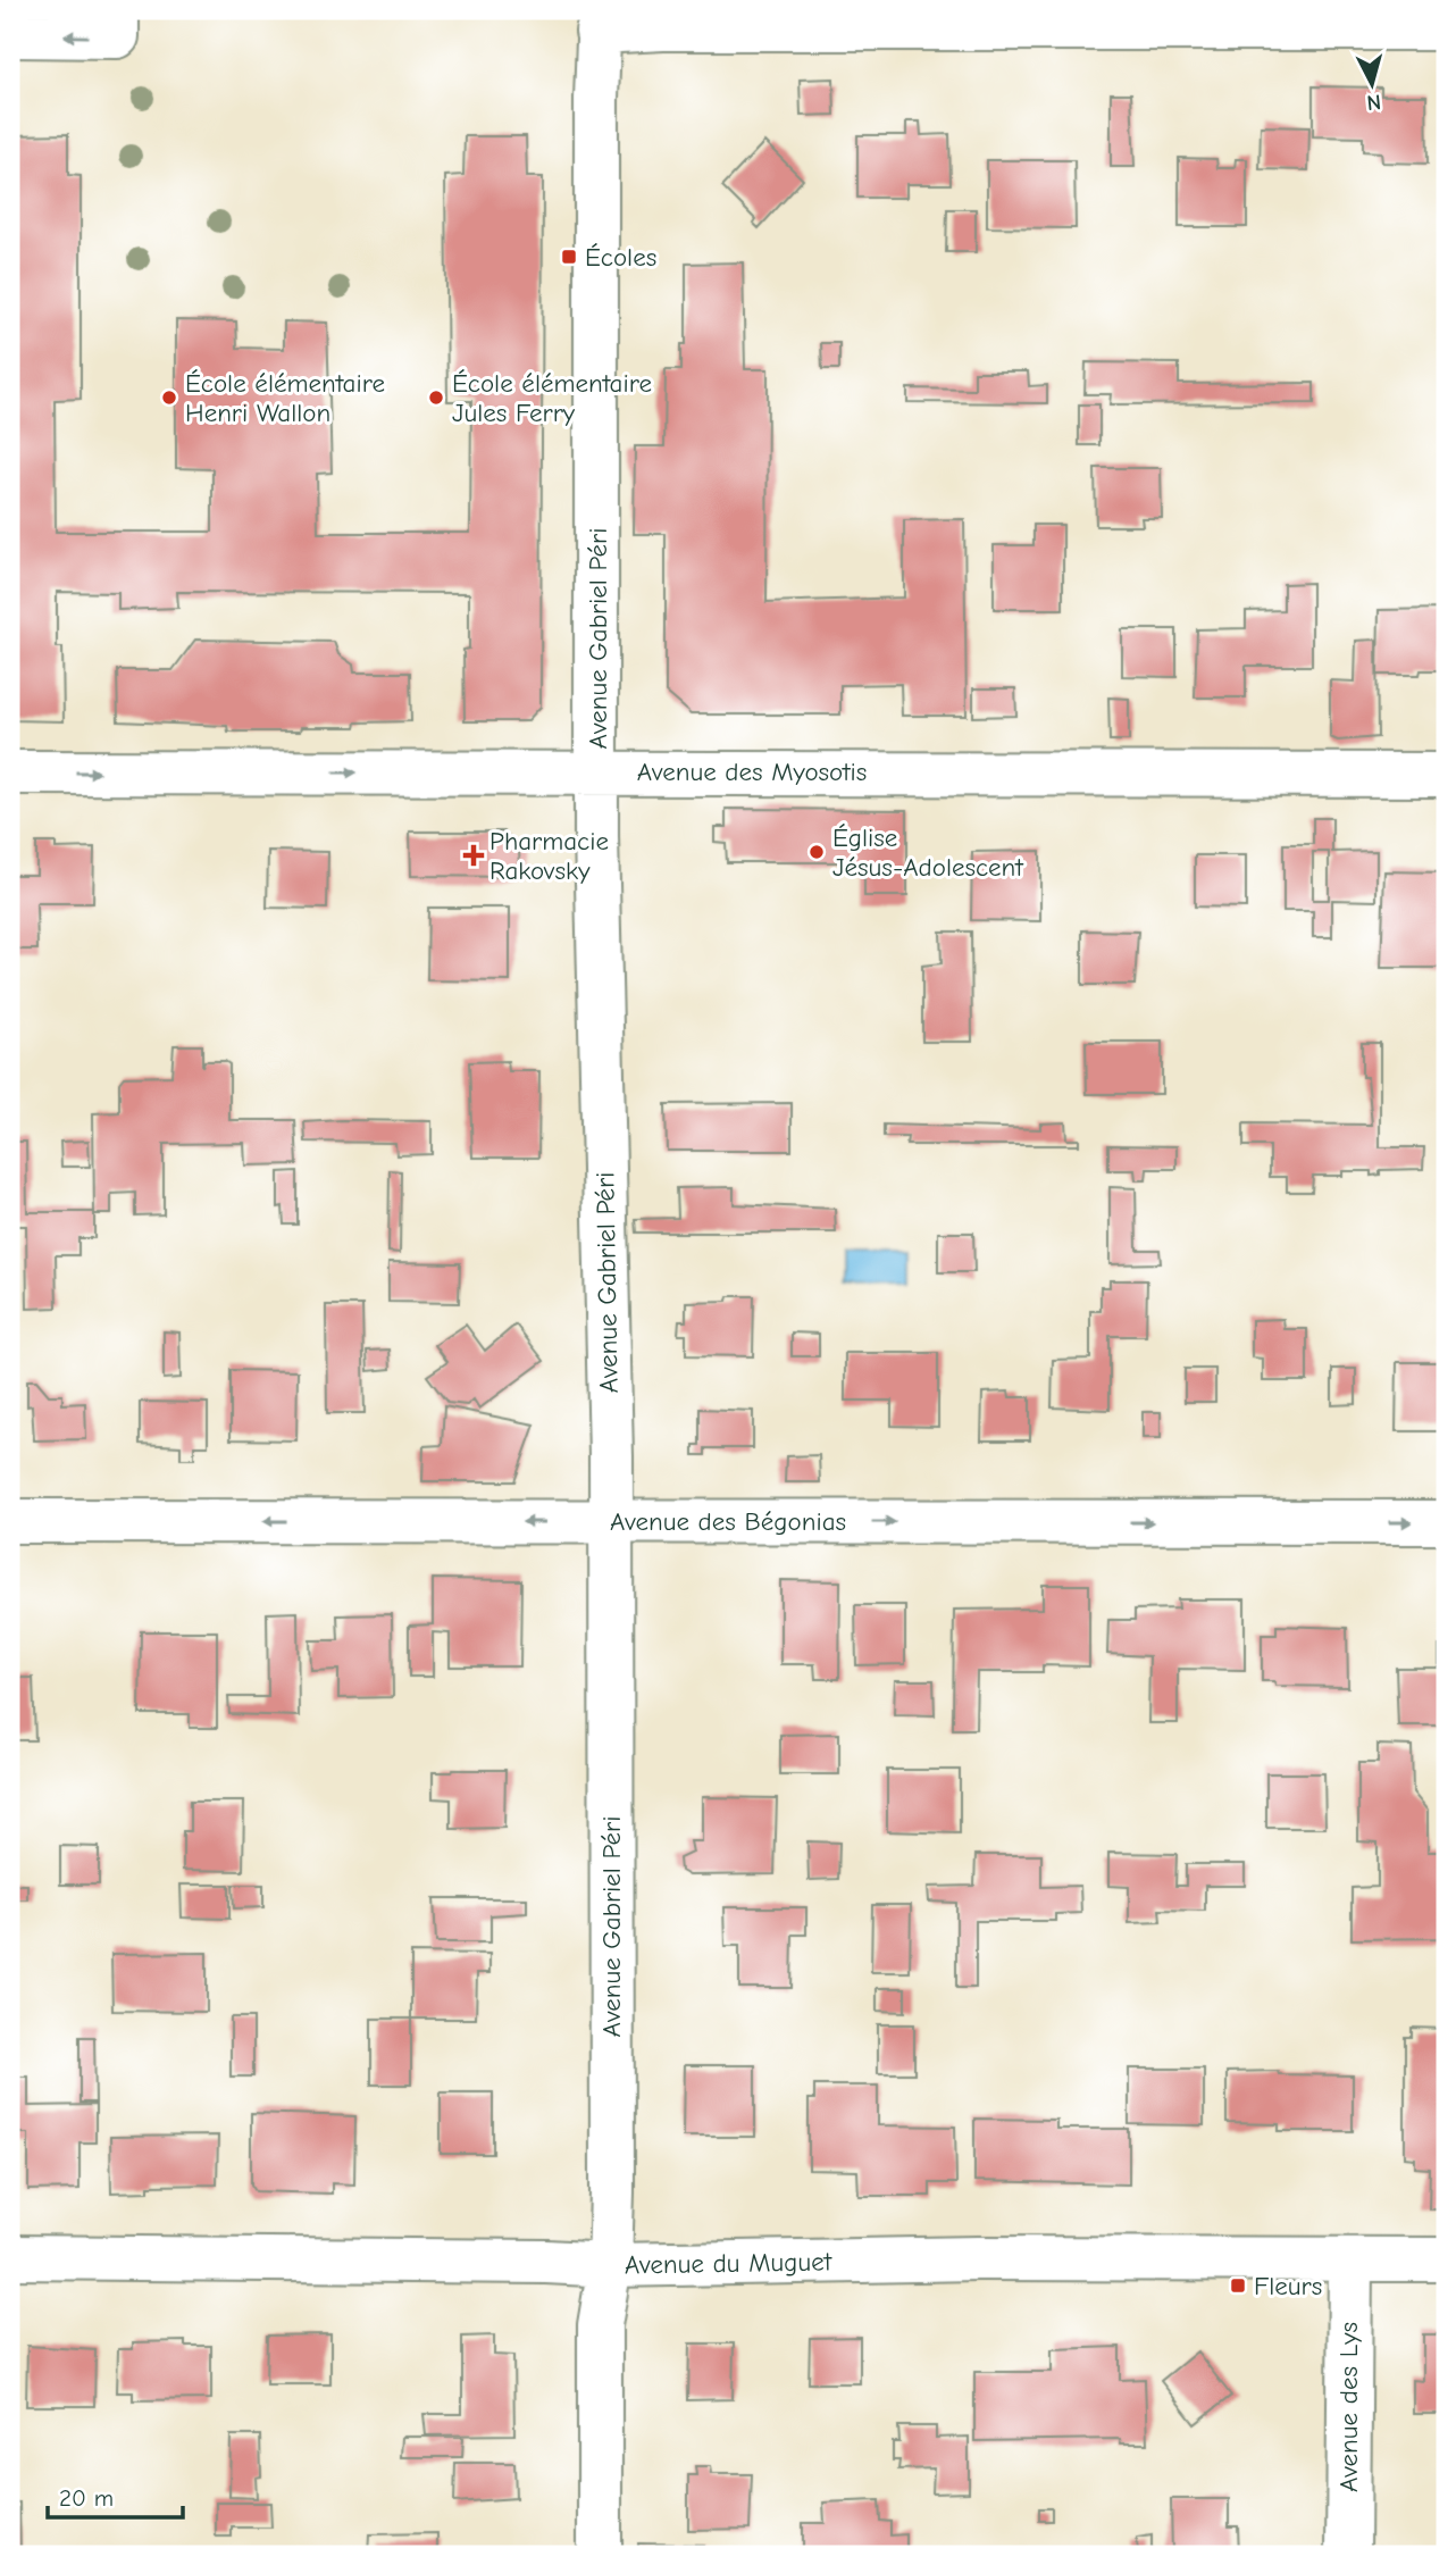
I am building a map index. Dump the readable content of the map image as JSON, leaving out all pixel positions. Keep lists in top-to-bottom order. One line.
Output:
{"streets":{"street":["Avenue Gabriel Péri","Avenue des Myosotis","Avenue des Bégonias","Avenue du Muguet","Avenue des Lys"]},"crossings":[["Avenue Gabriel Péri","Avenue des Myosotis"],["Avenue Gabriel Péri","Avenue des Bégonias"],["Avenue Gabriel Péri","Avenue du Muguet"],["Avenue du Muguet","Avenue des Lys"]],"one_way":["Avenue des Myosotis"],"places":{"transit":["Écoles","Fleurs"],"other":["École élémentaire Henri Wallon","École élémentaire Jules Ferry","Église Jésus-Adolescent"],"health":["Pharmacie Rakovsky"]},"scale_bar":"20 m","north":"bottom"}
